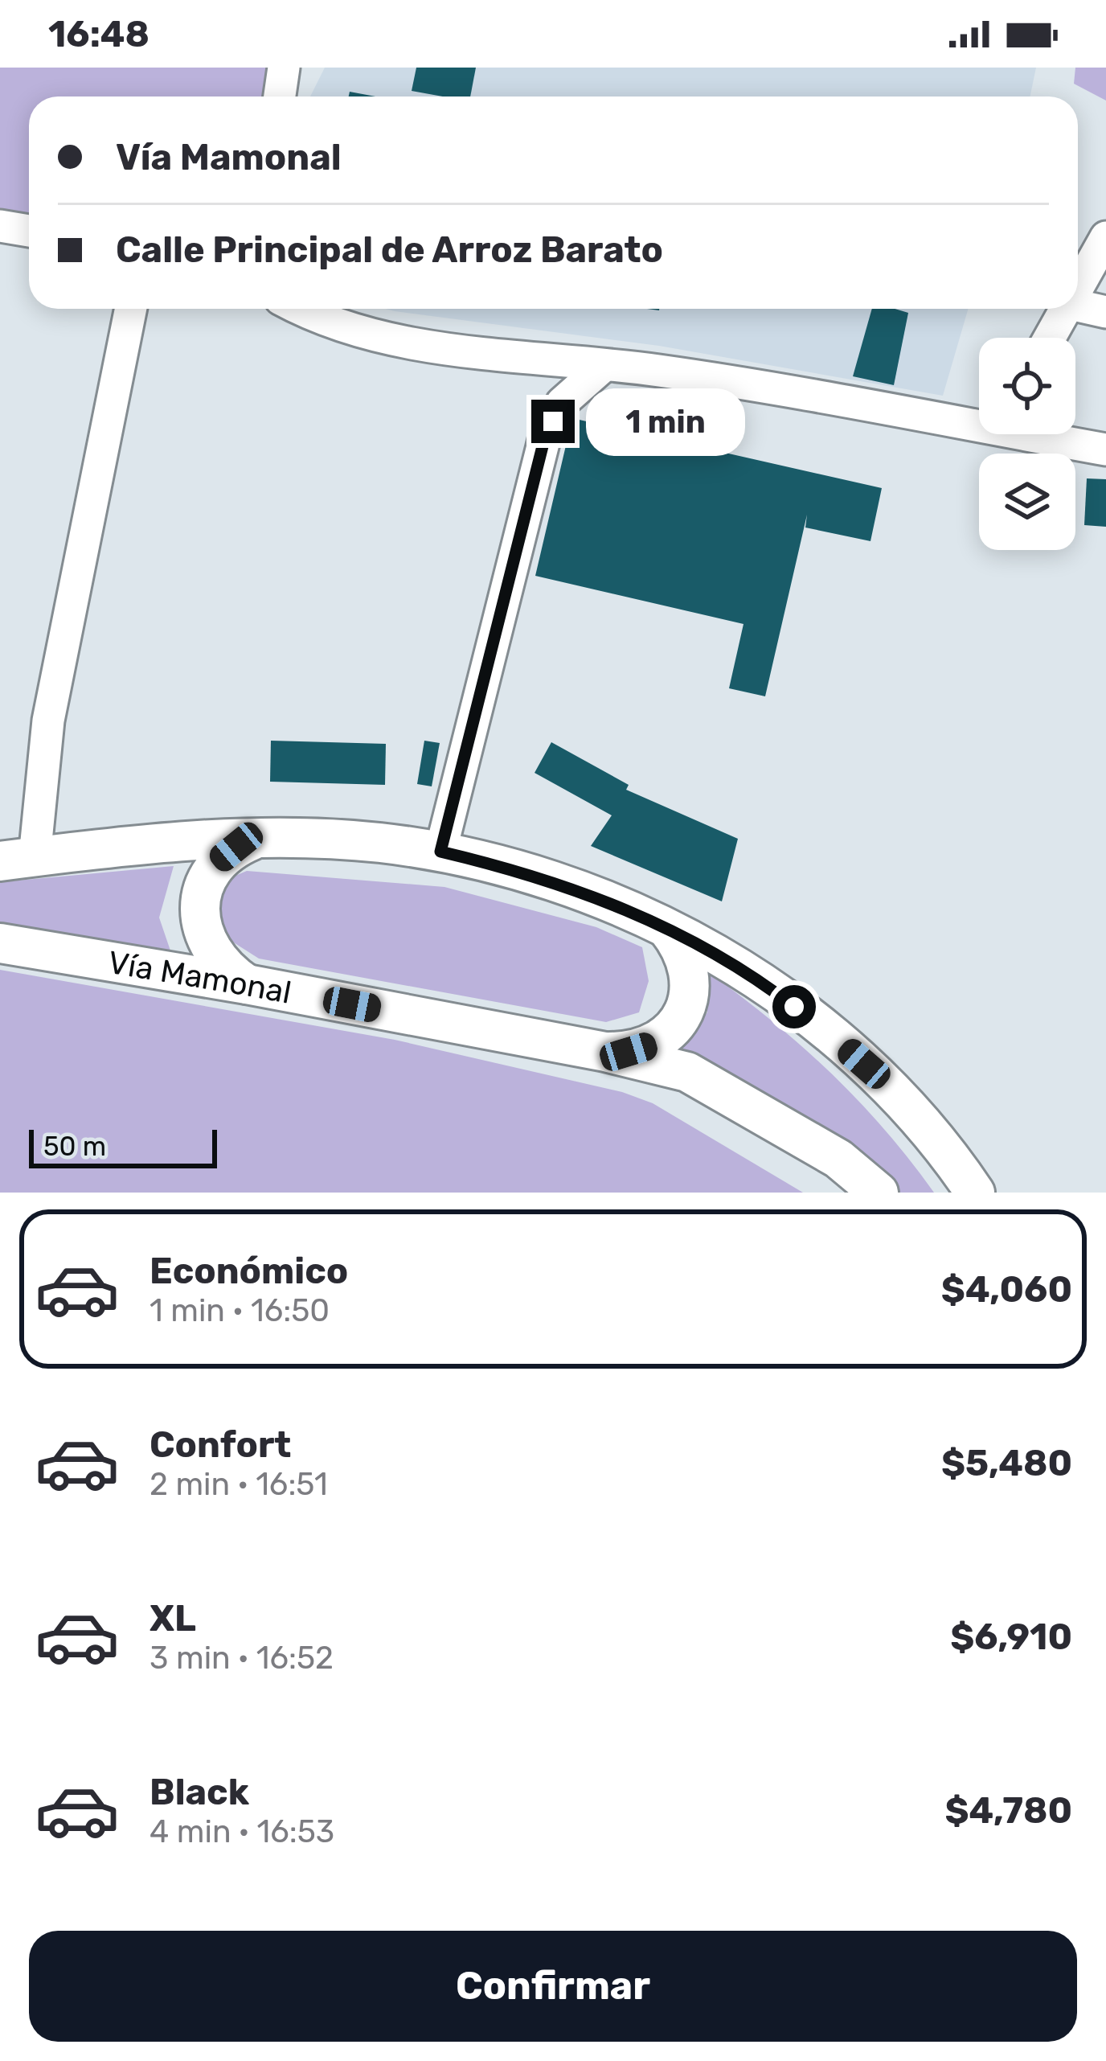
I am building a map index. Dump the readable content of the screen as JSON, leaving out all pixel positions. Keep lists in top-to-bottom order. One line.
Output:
{"streets":{"main road":["Vía Mamonal"]},"scale_bar":"50 m","page":{"status":"16:48","banner":["Vía Mamonal","Calle Principal de Arroz Barato"],"bubble":"1 min","scale":"50 m","list":[{"name":"Económico","note":"1 min · 16:50","value":"$4,060"},{"name":"Confort","note":"2 min · 16:51","value":"$5,480"},{"name":"XL","note":"3 min · 16:52","value":"$6,910"},{"name":"Black","note":"4 min · 16:53","value":"$4,780"}],"buttons":"Confirmar"}}
